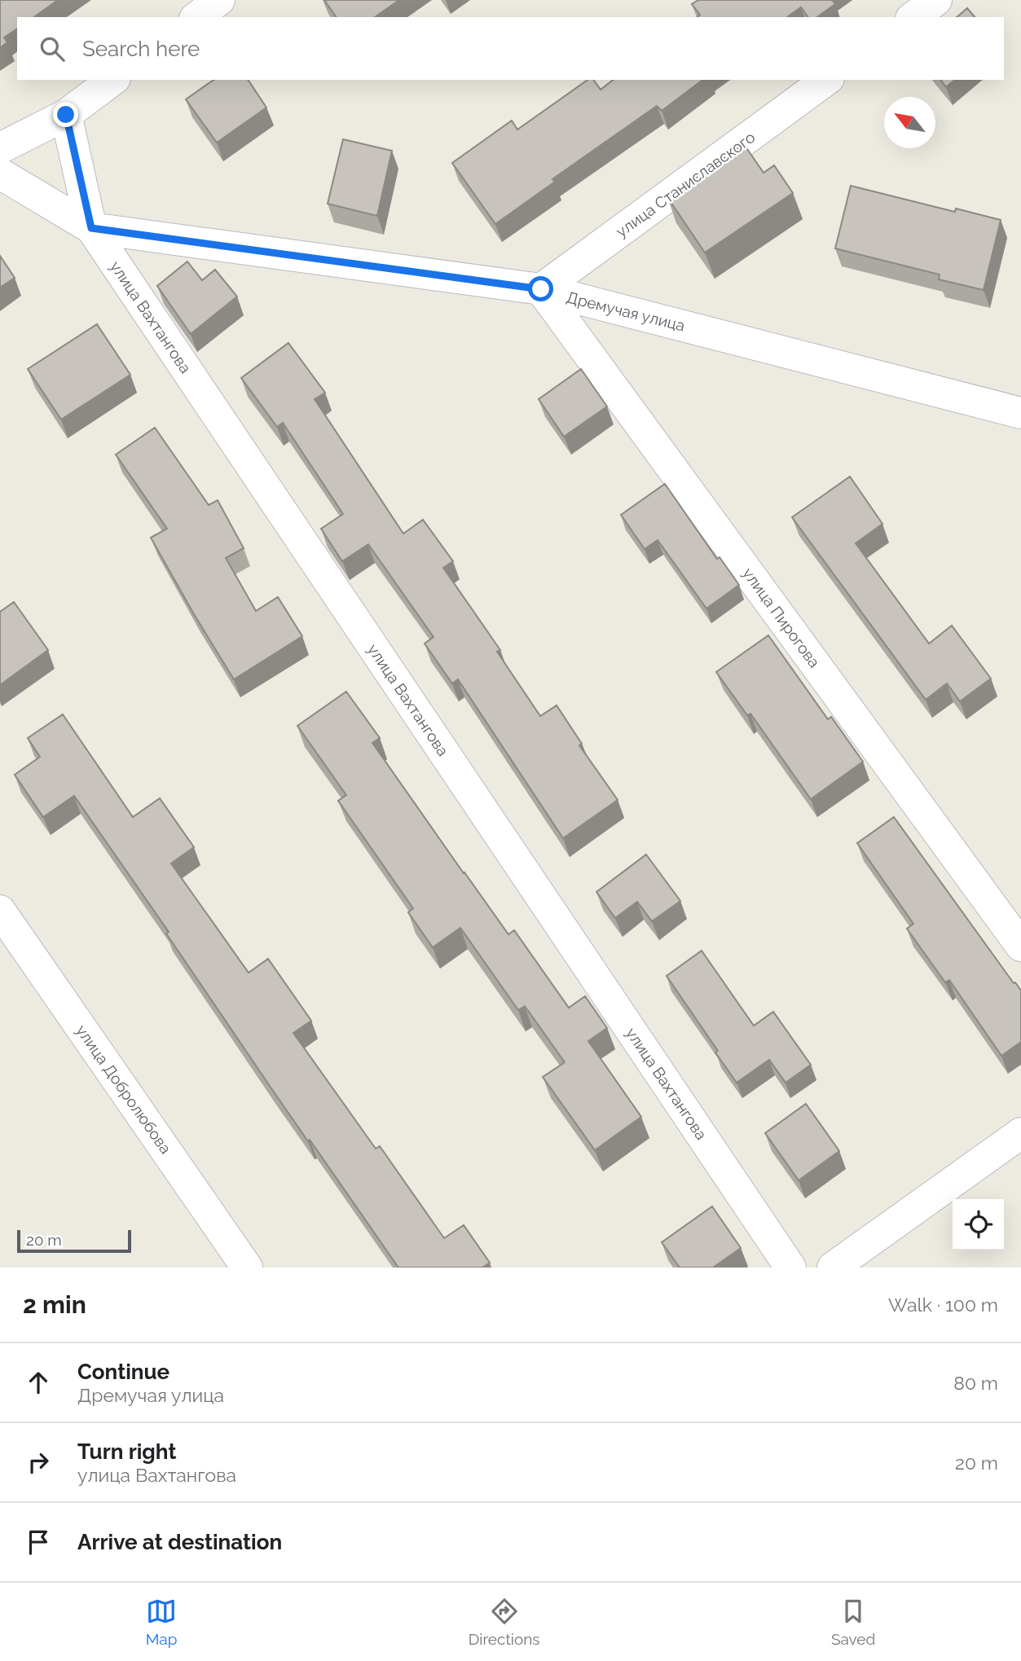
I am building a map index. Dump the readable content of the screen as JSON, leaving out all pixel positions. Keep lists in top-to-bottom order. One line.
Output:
{"streets":{"street":["улица Станиславского","Дремучая улица","улица Вахтангова","улица Пирогова","улица Добролюбова"]},"crossings":[["улица Станиславского","Дремучая улица"],["улица Станиславского","улица Пирогова"],["Дремучая улица","улица Вахтангова"],["Дремучая улица","улица Пирогова"]],"scale_bar":"20 m","north":"top left","page":{"search":"Search here","scale":"20 m","heading":["2 min","Walk · 100 m"],"list":[["Continue","Дремучая улица","80 m"],["Turn right","улица Вахтангова","20 m"],"Arrive at destination"],"nav":["Map","Directions","Saved"]}}
